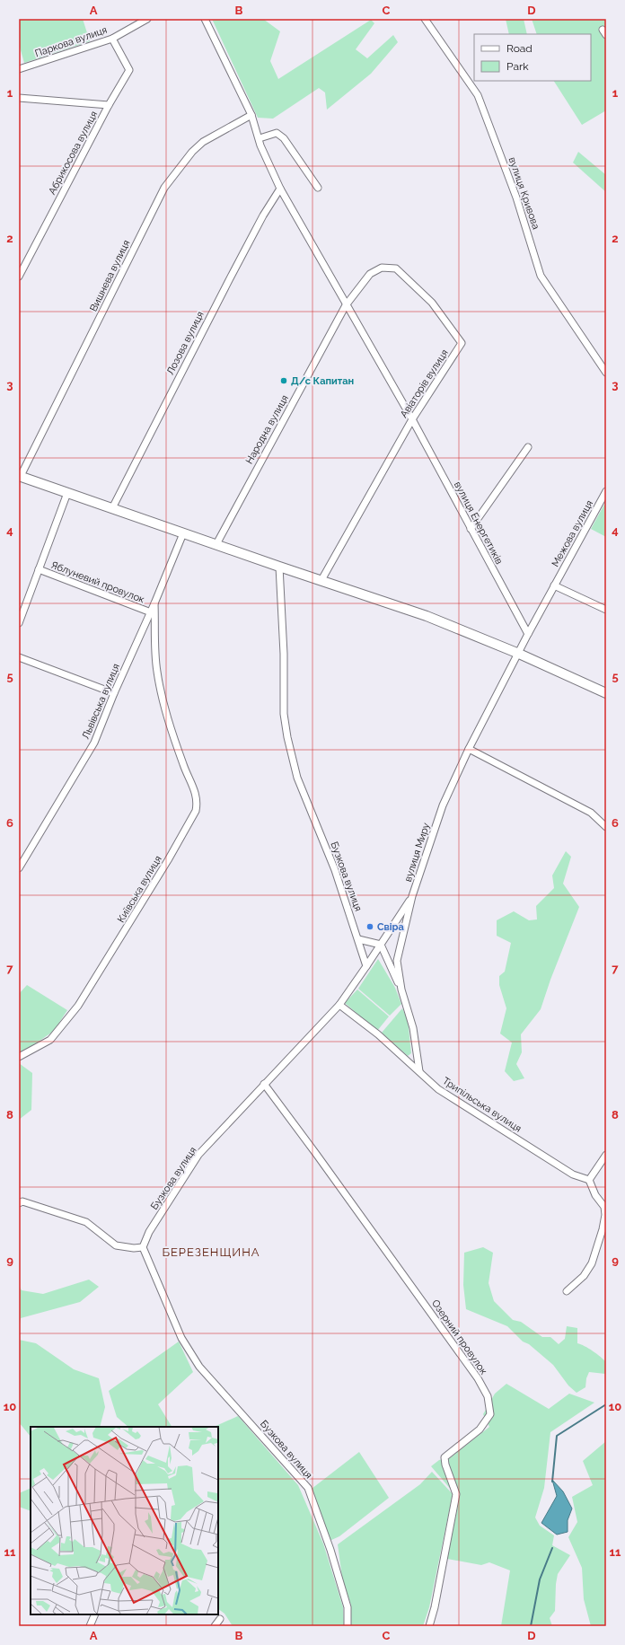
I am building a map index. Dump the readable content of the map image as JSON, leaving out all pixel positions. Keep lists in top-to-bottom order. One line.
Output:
{"streets":{"street":["Паркова вулиця","Абрикосова вулиця","вулиця Кривова","Вишнева вулиця","Лозова вулиця","Авіаторів вулиця","Народна вулиця","вулиця Енергетиків","Межова вулиця","Яблуневий провулок","Львівська вулиця","вулиця Миру","Бузкова вулиця","Київська вулиця","Трипільська вулиця","Озерний провулок"]},"crossings":[["Паркова вулиця","Абрикосова вулиця"],["Вишнева вулиця","вулиця Енергетиків"],["Лозова вулиця","вулиця Енергетиків"],["Авіаторів вулиця","Народна вулиця"],["Авіаторів вулиця","вулиця Енергетиків"],["Народна вулиця","вулиця Енергетиків"],["вулиця Енергетиків","Межова вулиця"],["Межова вулиця","вулиця Миру"],["Яблуневий провулок","Львівська вулиця"],["Львівська вулиця","Київська вулиця"],["вулиця Миру","Трипільська вулиця"],["Бузкова вулиця","Трипільська вулиця"],["Бузкова вулиця","Озерний провулок"]],"districts":["БЕРЕЗЕНЩИНА"],"places":["Д/с Капитан","Свіра"],"legend":["Road","Park"],"grid":{"columns":["A","B","C","D"],"rows":["1","2","3","4","5","6","7","8","9","10","11"]}}
